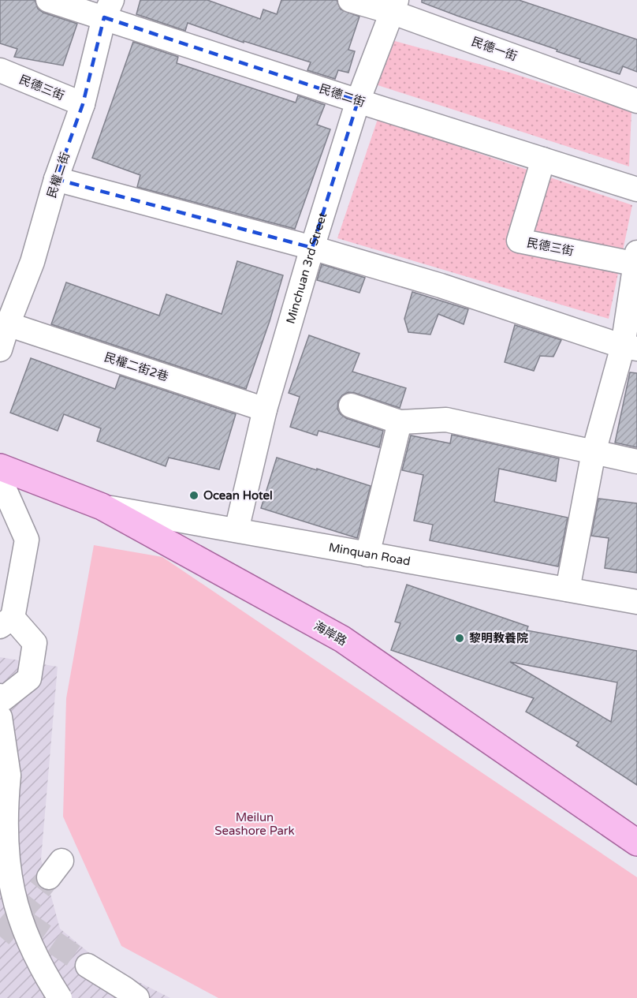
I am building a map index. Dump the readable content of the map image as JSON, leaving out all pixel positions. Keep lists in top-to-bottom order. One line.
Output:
{"streets":{"main road":["海岸路"],"street":["民德一街","民德三街","民德二街","民權二街","Minchuan 3rd Street","民權二街2巷","Minquan Road"]},"crossings":[["民德一街","Minchuan 3rd Street"],["民德三街","民德二街"],["民德三街","民權二街"],["民德二街","民權二街"],["民德二街","Minchuan 3rd Street"],["民權二街","民權二街2巷"],["Minchuan 3rd Street","民權二街2巷"],["Minchuan 3rd Street","Minquan Road"],["Minquan Road","海岸路"]],"parks":["Meilun Seashore Park"],"places":["Ocean Hotel","黎明教養院"]}
